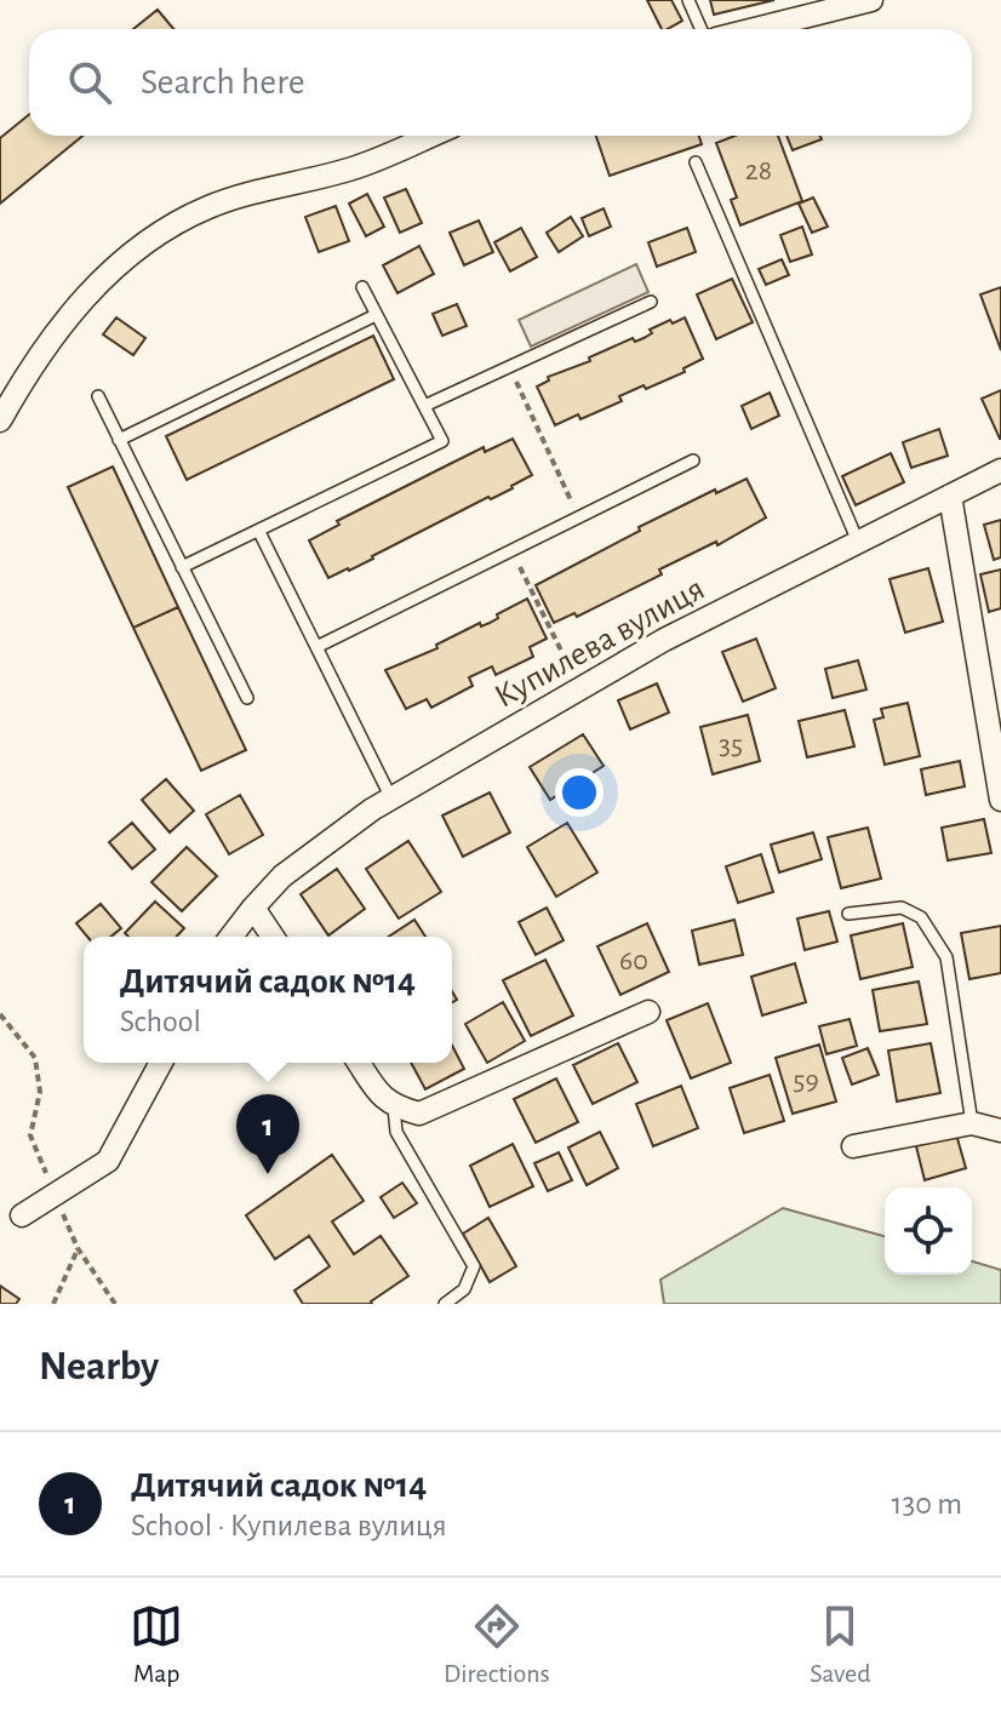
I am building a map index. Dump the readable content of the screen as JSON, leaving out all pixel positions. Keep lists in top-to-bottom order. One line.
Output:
{"streets":{"street":["Купилева вулиця"]},"house_numbers":["28","35","60","59"],"page":{"search":"Search here","popup":["Дитячий садок №14","School"],"pins":"1","heading":"Nearby","list":[{"mark":"1","name":"Дитячий садок №14","note":"School · Купилева вулиця","value":"130 m"}],"nav":["Map","Directions","Saved"]}}
